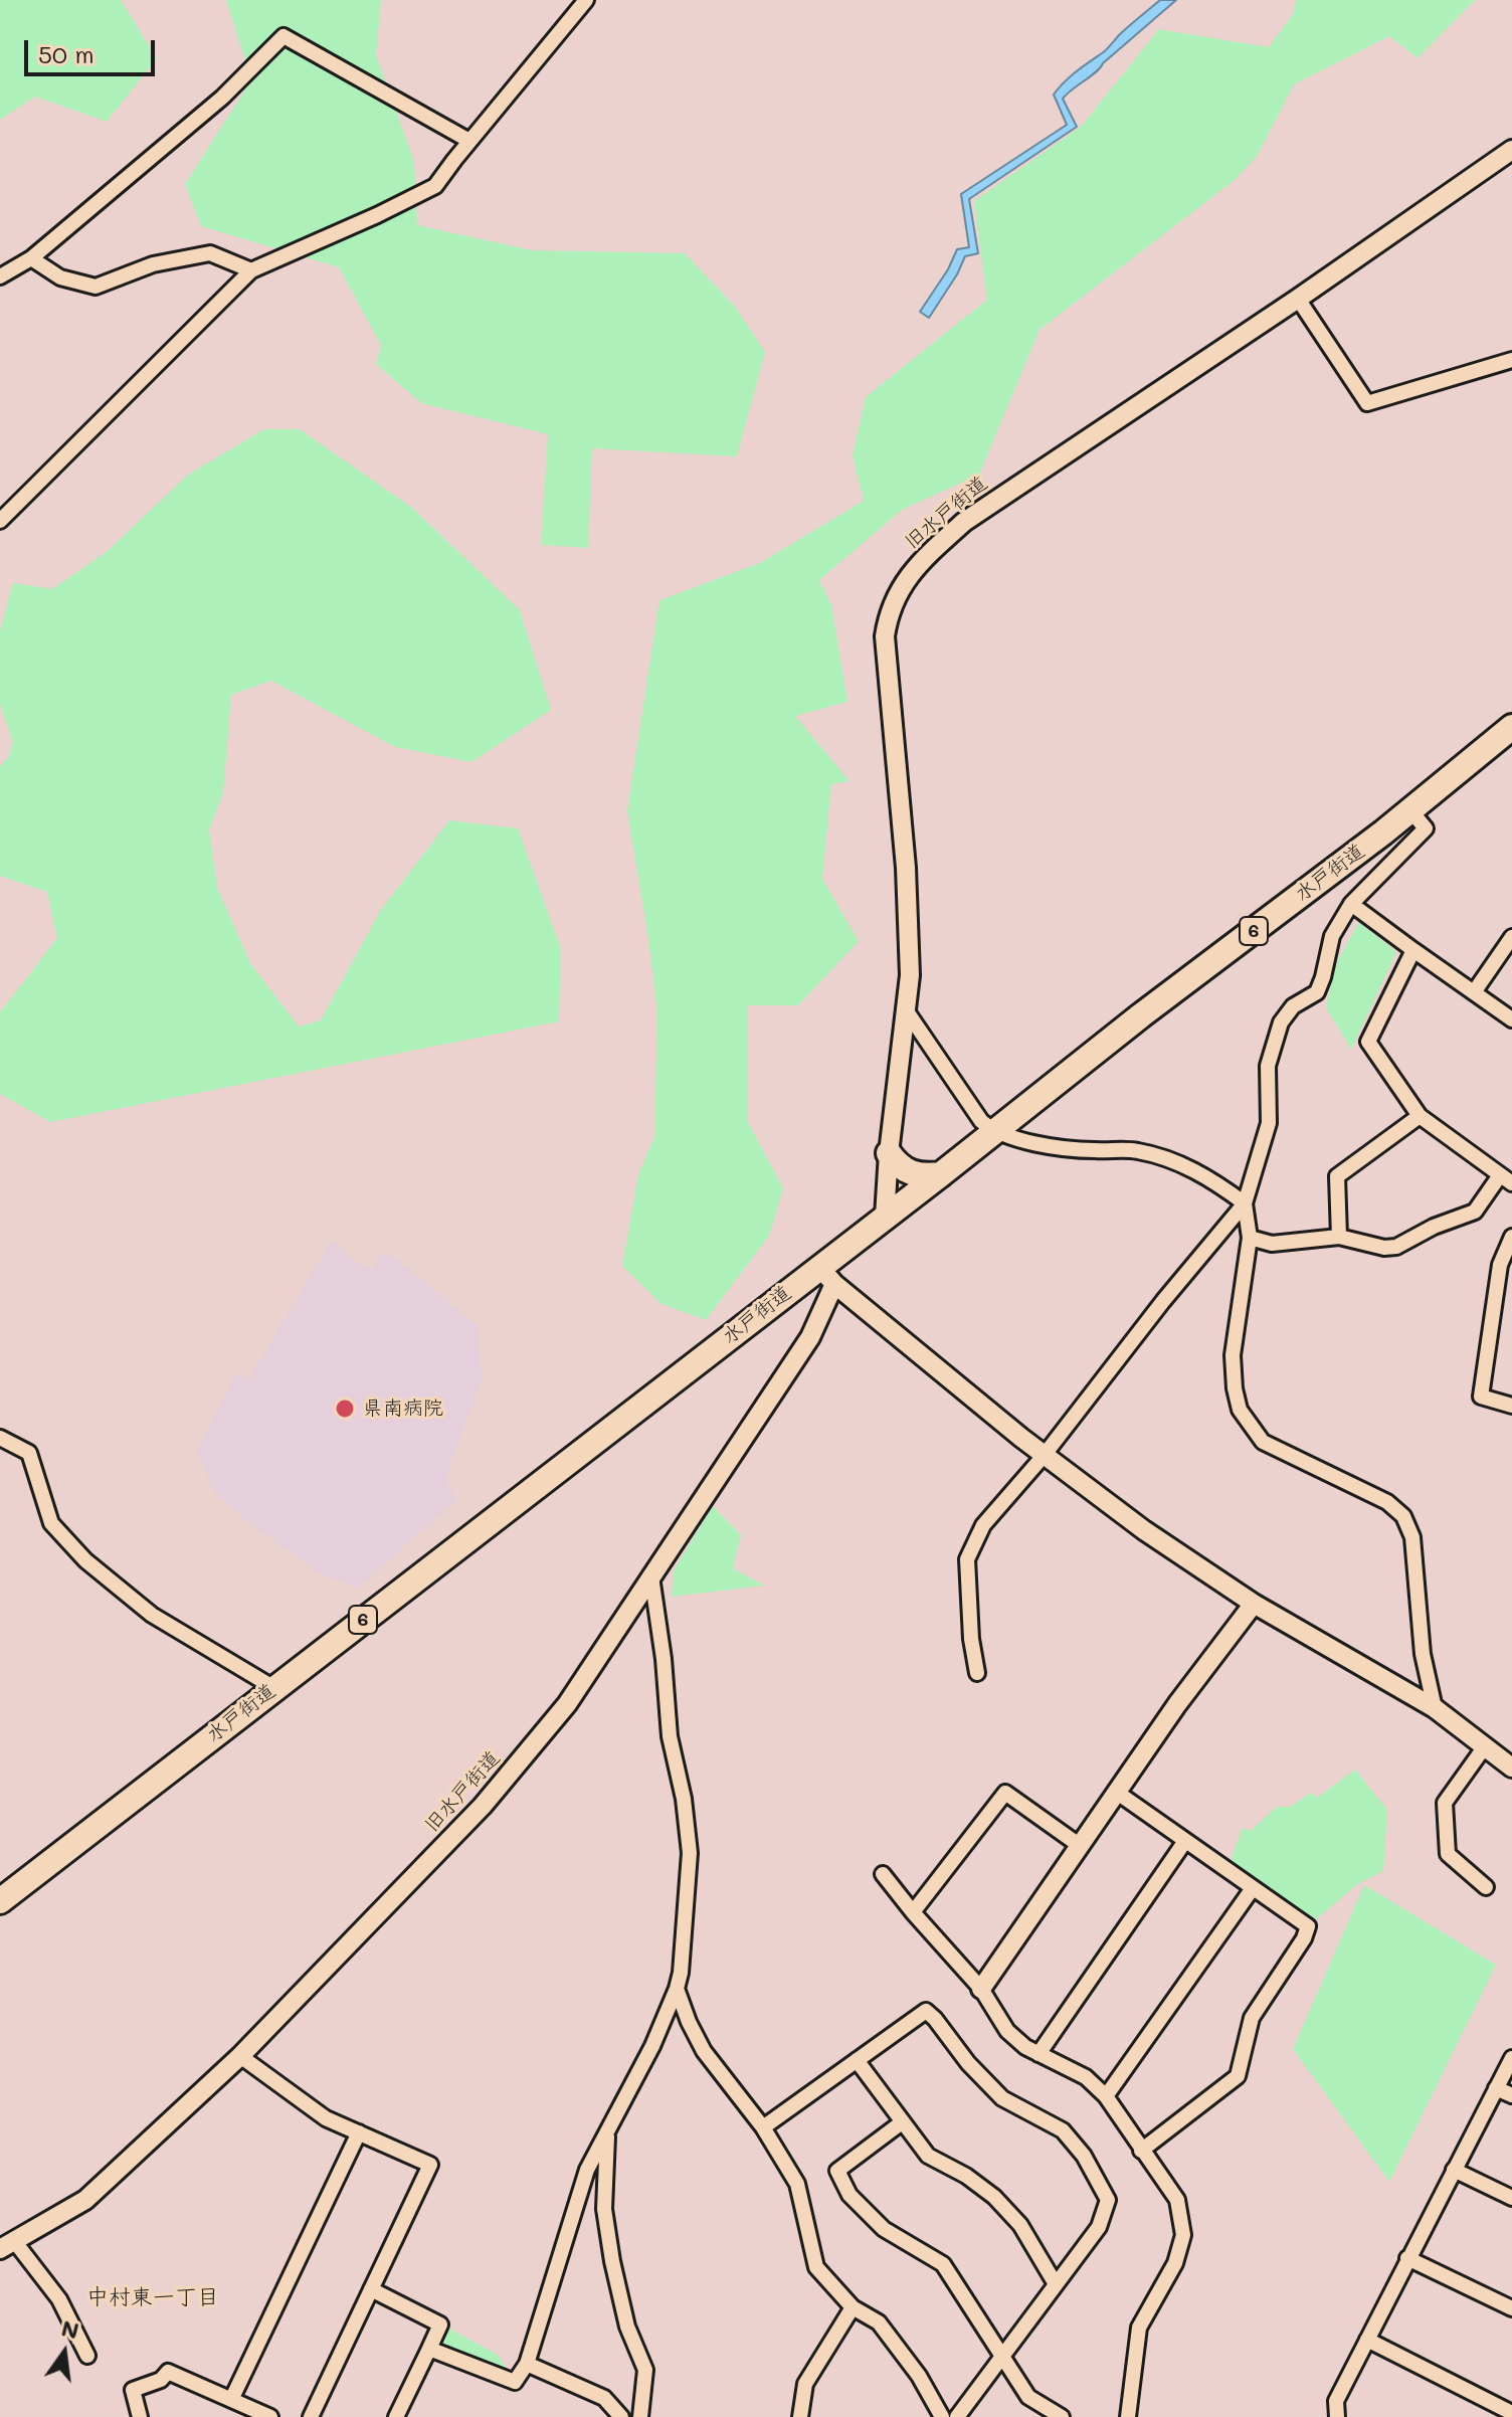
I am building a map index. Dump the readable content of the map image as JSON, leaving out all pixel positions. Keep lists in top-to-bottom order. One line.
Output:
{"streets":{"highway":["水戸街道","6"],"street":["旧水戸街道"]},"crossings":[["旧水戸街道","水戸街道"]],"districts":["中村東一丁目"],"places":["県南病院"],"scale_bar":"50 m","north":"top"}
